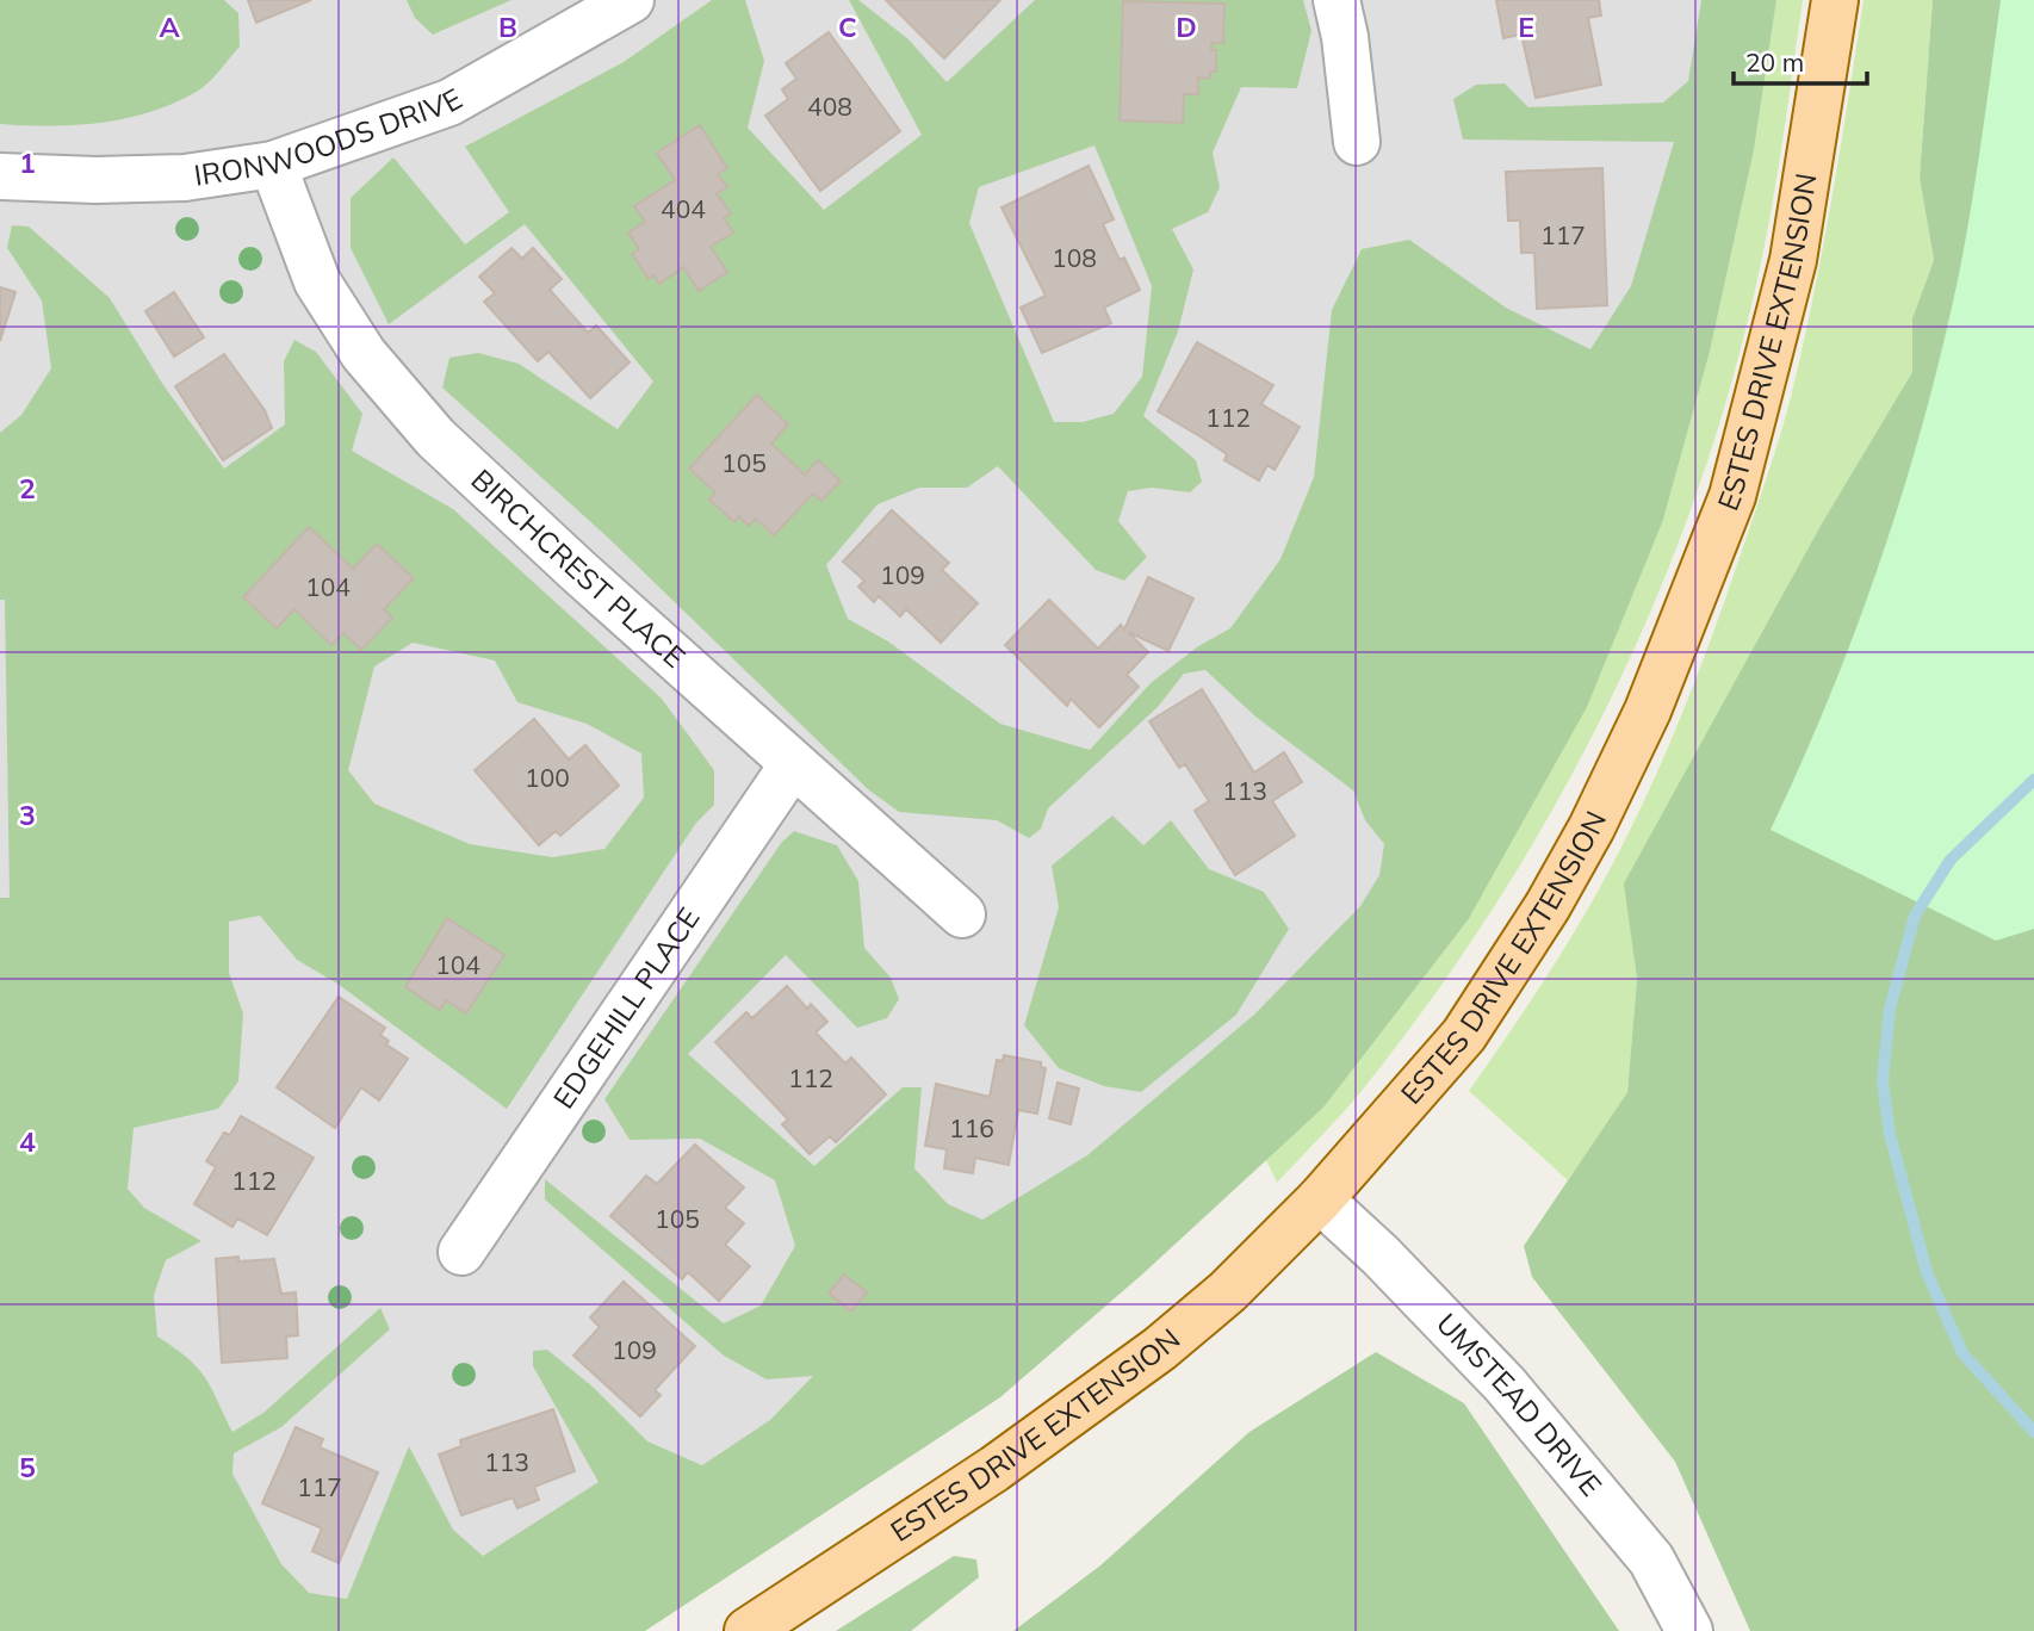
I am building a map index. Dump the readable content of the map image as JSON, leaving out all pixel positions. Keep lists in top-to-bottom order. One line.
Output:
{"streets":{"main road":["ESTES DRIVE EXTENSION"],"street":["IRONWOODS DRIVE","BIRCHCREST PLACE","EDGEHILL PLACE","UMSTEAD DRIVE"]},"crossings":[["IRONWOODS DRIVE","BIRCHCREST PLACE"],["ESTES DRIVE EXTENSION","UMSTEAD DRIVE"],["BIRCHCREST PLACE","EDGEHILL PLACE"]],"house_numbers":["408","404","117","108","112","105","109","104","100","113","104","112","116","112","105","109","113","117"],"scale_bar":"20 m","grid":{"columns":["A","B","C","D","E"],"rows":["1","2","3","4","5"]}}
